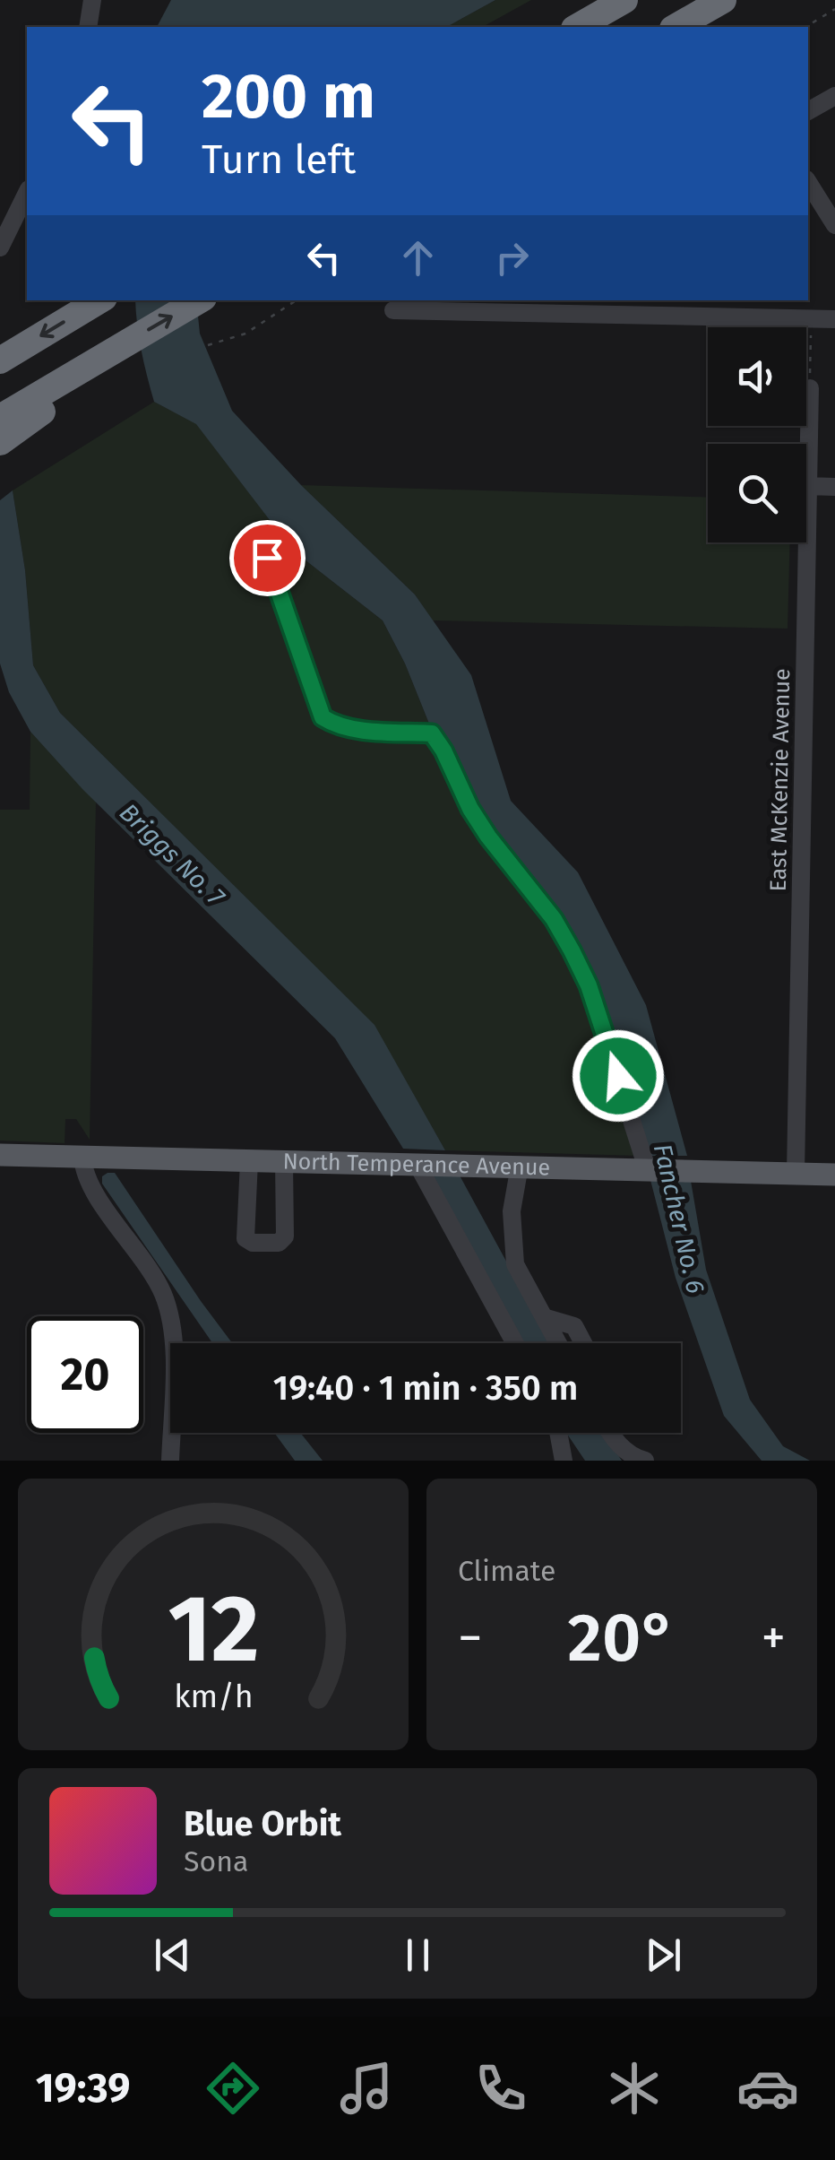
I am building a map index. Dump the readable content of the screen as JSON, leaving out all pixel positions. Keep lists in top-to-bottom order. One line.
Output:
{"streets":{"main road":["North Temperance Avenue"],"street":["East McKenzie Avenue"]},"crossings":[["East McKenzie Avenue","North Temperance Avenue"]],"water":["Briggs No. 7","Fancher No. 6"],"page":{"turn":["200 m","Turn left"],"limit":"20","trip":"19:40 · 1 min · 350 m","tile":"Climate","heat":["−","20°","+"],"song":["Blue Orbit","Sona"],"tabs":"19:39","gauge":["12","km/h"]}}
